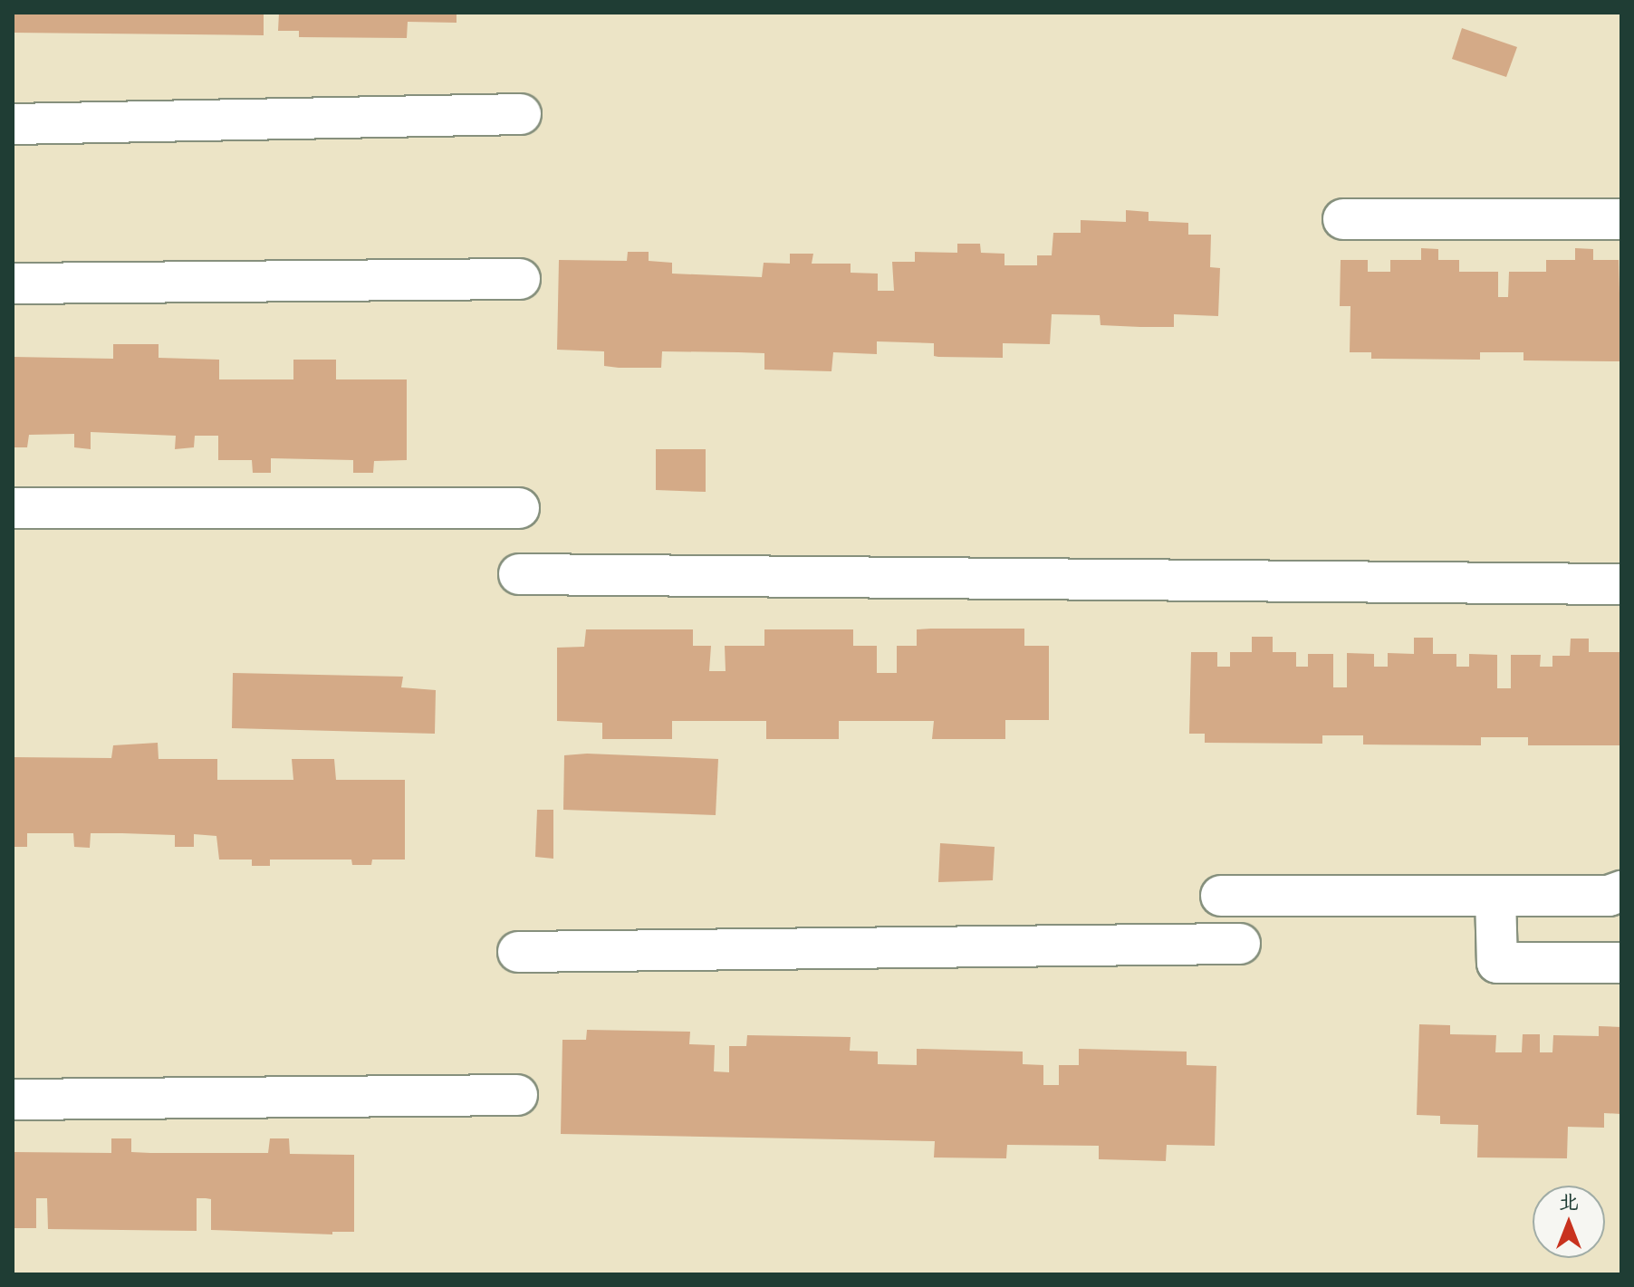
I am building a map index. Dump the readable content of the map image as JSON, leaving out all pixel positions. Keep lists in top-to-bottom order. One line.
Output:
{"north":"top"}
